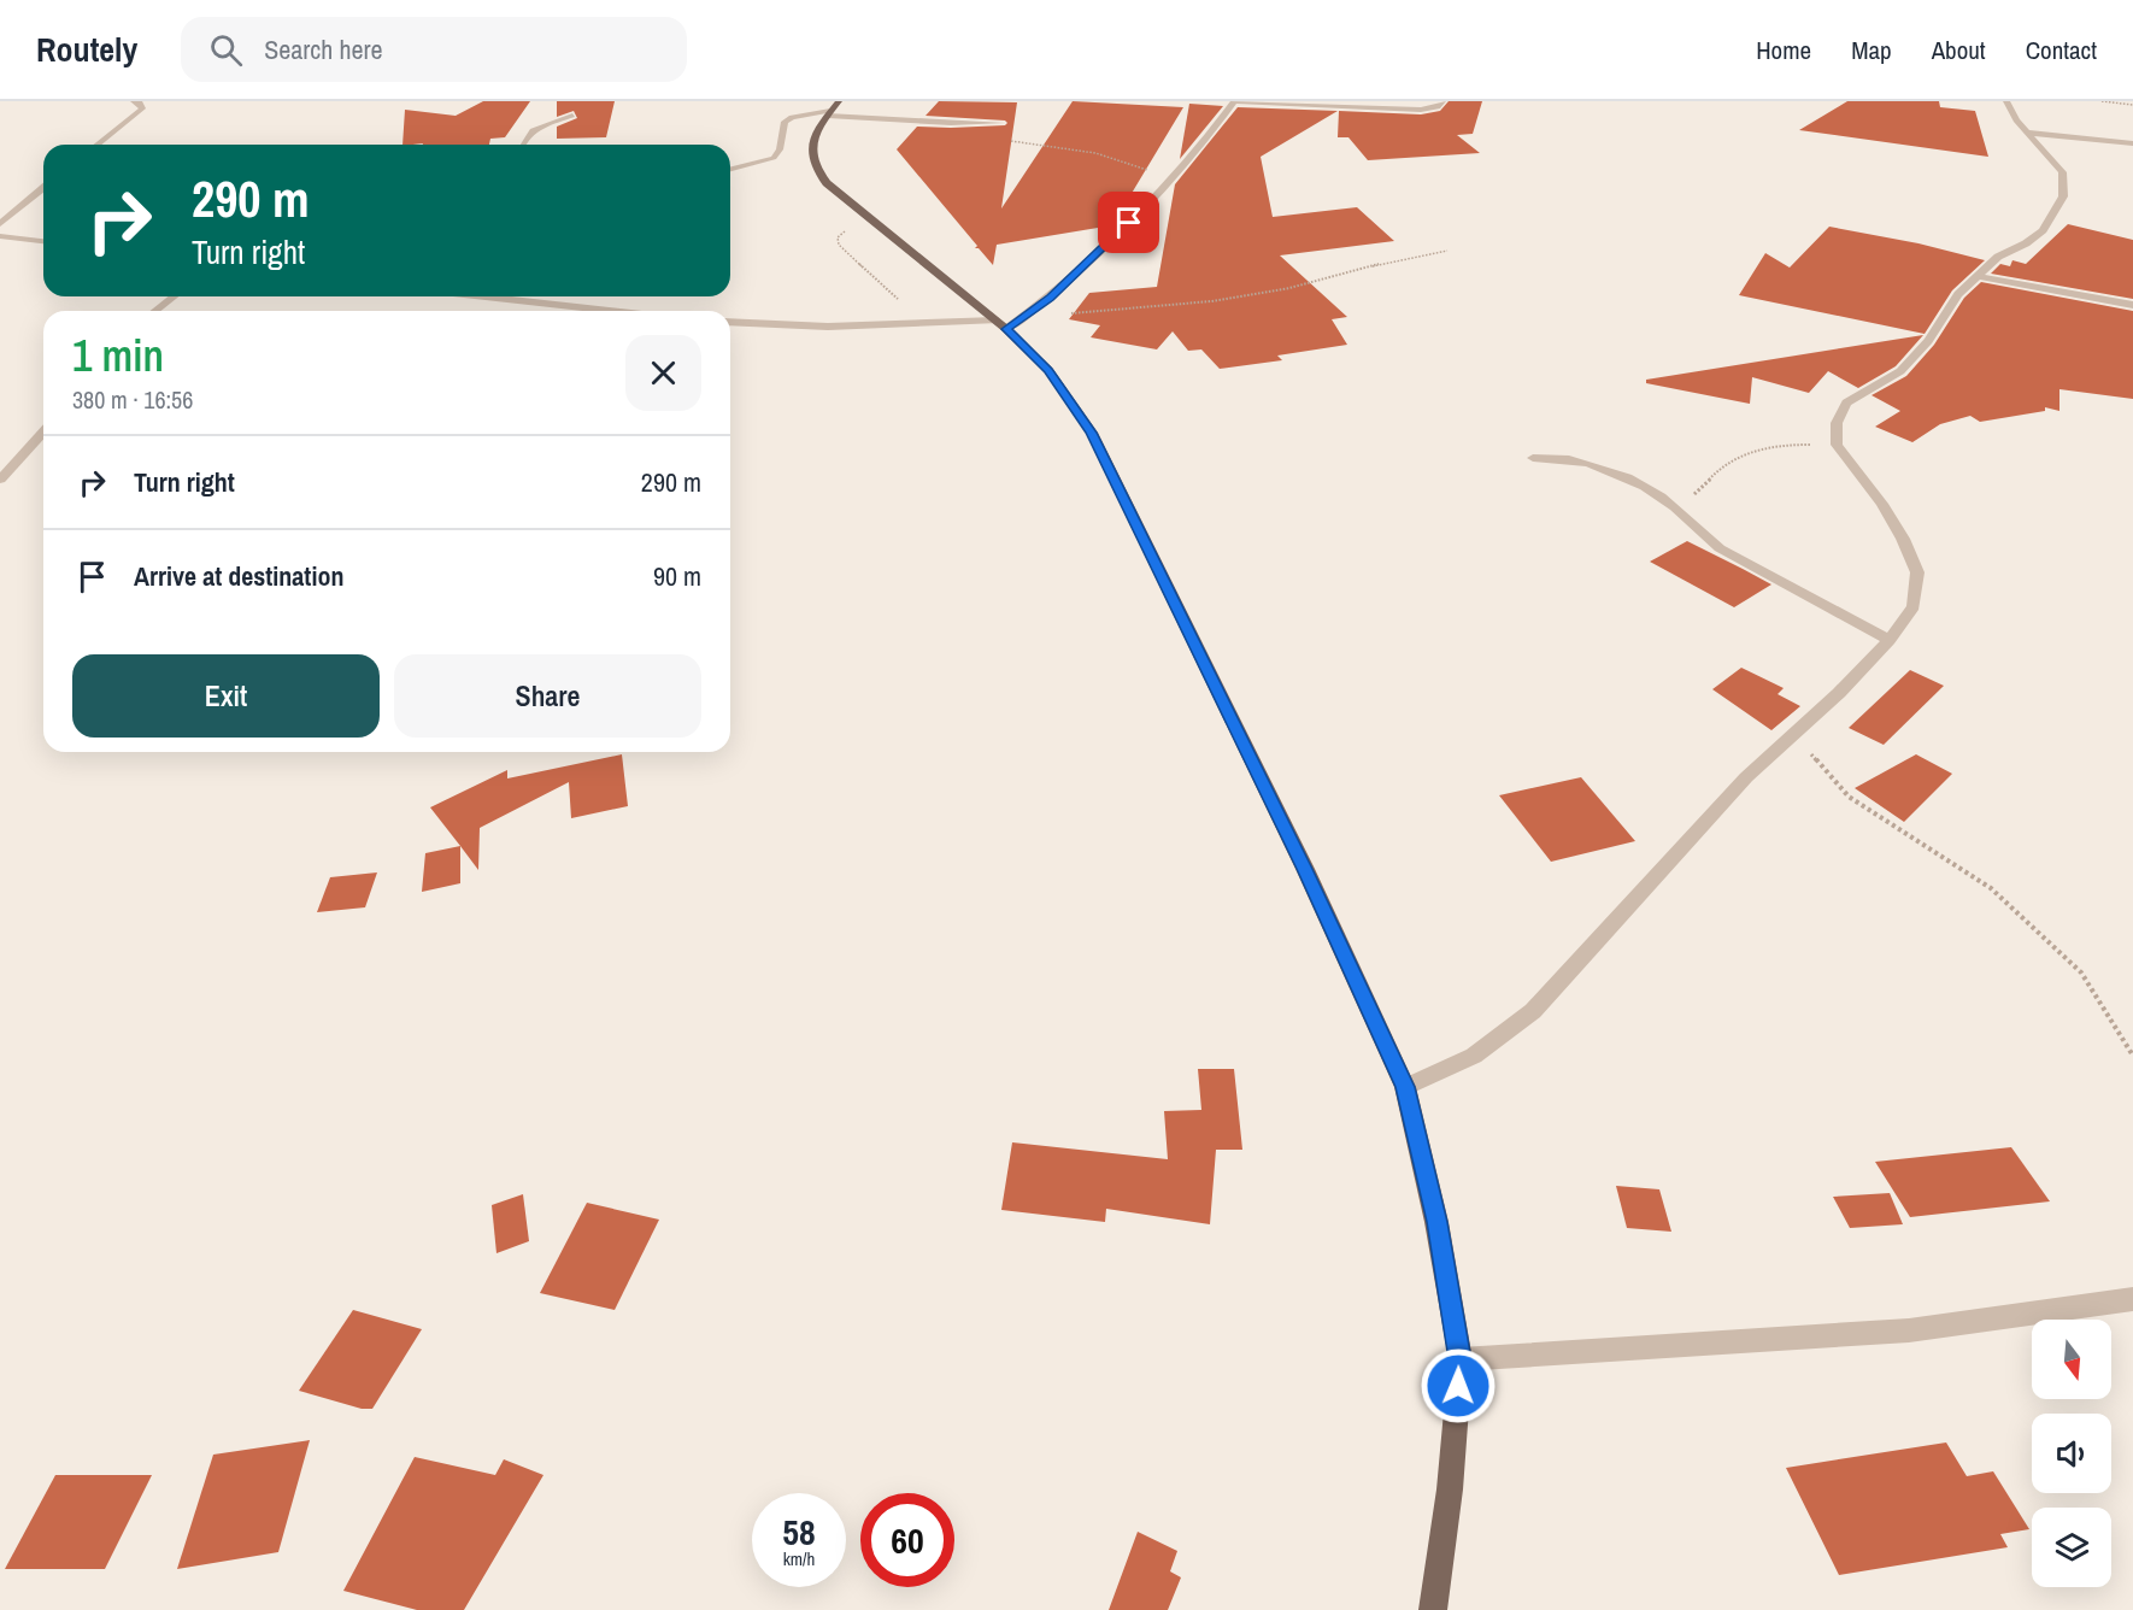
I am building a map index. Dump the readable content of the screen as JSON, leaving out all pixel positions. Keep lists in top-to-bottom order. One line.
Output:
{"north":"bottom","page":{"header":"Routely","search":"Search here","nav":["Home","Map","About","Contact"],"turn":["290 m","Turn right"],"heading":["1 min","380 m · 16:56"],"list":[{"name":"Turn right","value":"290 m"},{"name":"Arrive at destination","value":"90 m"}],"buttons":["Exit","Share"],"speed":"58 km/h","limit":"60"}}
